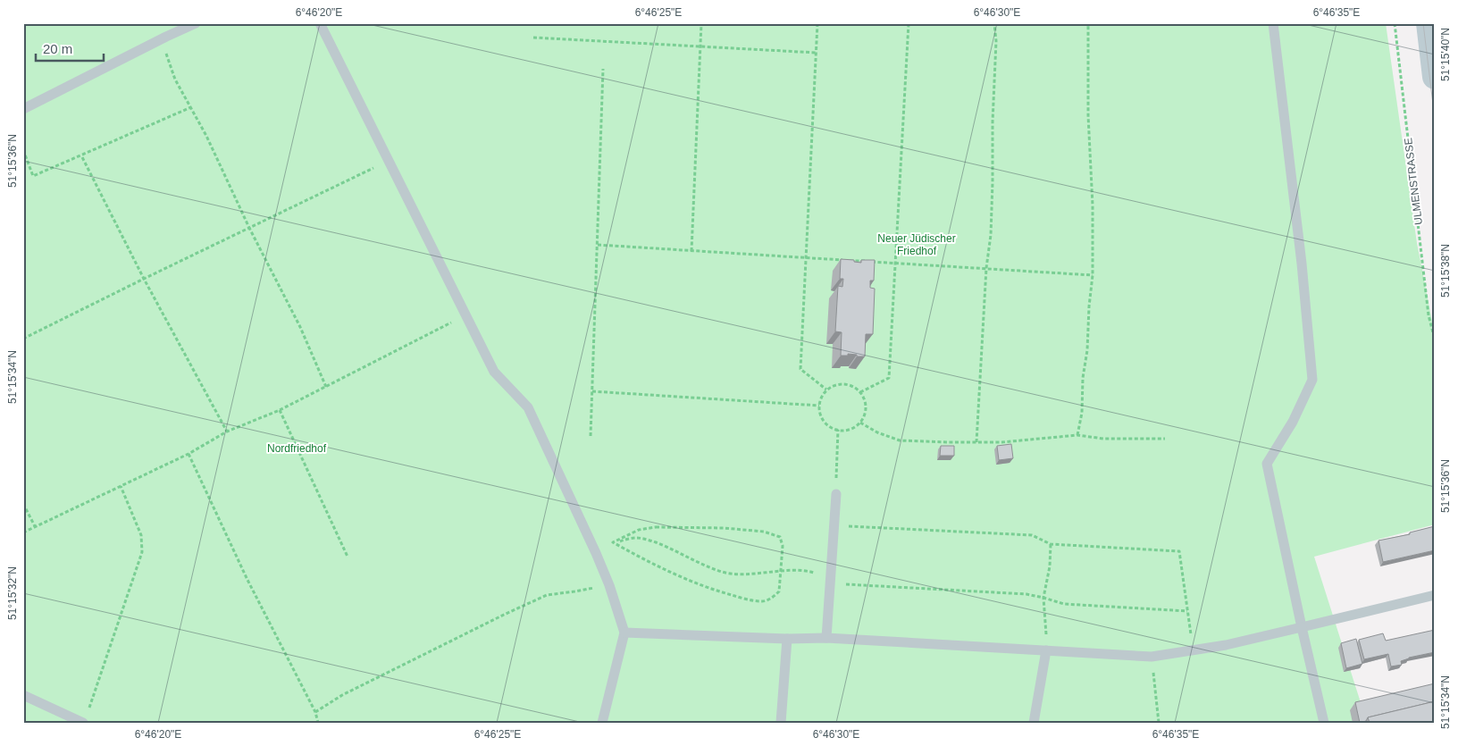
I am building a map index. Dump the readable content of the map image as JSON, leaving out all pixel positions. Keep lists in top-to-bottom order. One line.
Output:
{"streets":{"path":["ULMENSTRASSE"]},"parks":["Neuer Jüdischer Friedhof","Nordfriedhof"],"scale_bar":"20 m","coordinates":["6°46'20\"E","6°46'25\"E","6°46'30\"E","6°46'35\"E","51°15'40\"N","51°15'36\"N","51°15'38\"N","51°15'34\"N","51°15'32\"N"]}
